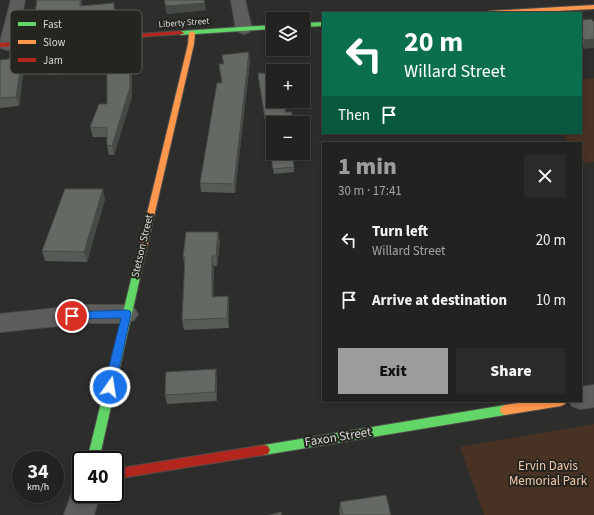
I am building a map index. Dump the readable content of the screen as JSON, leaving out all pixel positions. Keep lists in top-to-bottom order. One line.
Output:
{"streets":{"street":["Liberty Street","Stetson Street","Faxon Street"]},"crossings":[["Liberty Street","Stetson Street"]],"parks":["Ervin Davis Memorial Park"],"legend":["Fast","Slow","Jam"],"page":{"map_buttons":["+","−"],"turn":["20 m","Willard Street"],"then":"Then","heading":["1 min","30 m · 17:41"],"list":[{"name":"Turn left","note":"Willard Street","value":"20 m"},{"name":"Arrive at destination","value":"10 m"}],"buttons":["Exit","Share"],"speed":"34 km/h","limit":"40"}}
